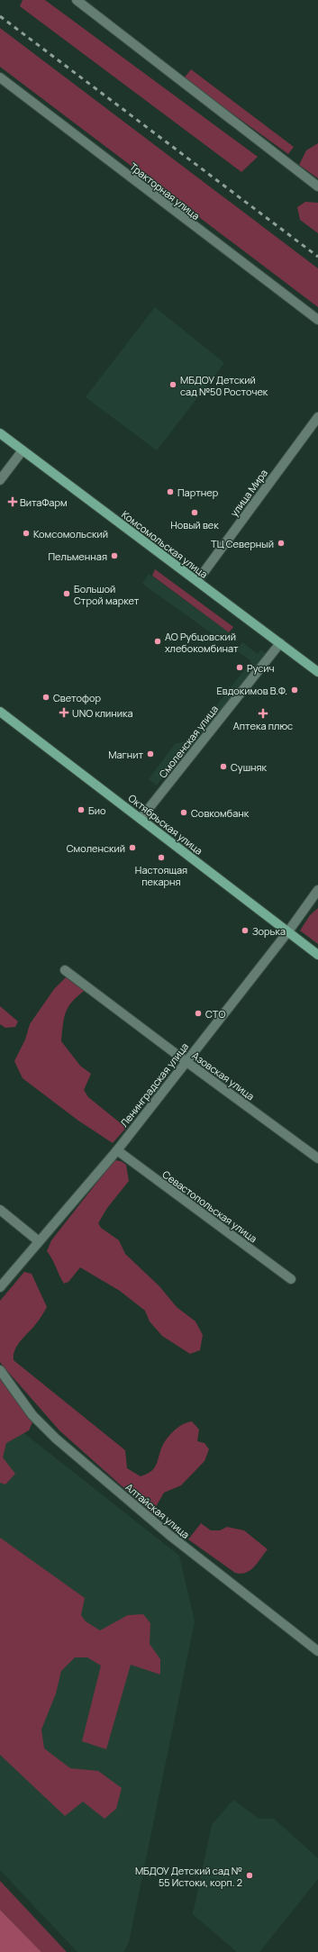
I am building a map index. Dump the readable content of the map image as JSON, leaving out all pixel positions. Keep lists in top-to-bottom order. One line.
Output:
{"streets":{"main road":["Комсомольская улица","Октябрьская улица"],"street":["Тракторная улица","улица Мира","Смоленская улица","Азовская улица","Ленинградская улица","Севастопольская улица","Алтайская улица"]},"crossings":[["улица Мира","Комсомольская улица"],["Комсомольская улица","Смоленская улица"],["Смоленская улица","Октябрьская улица"],["Октябрьская улица","Ленинградская улица"],["Азовская улица","Ленинградская улица"],["Ленинградская улица","Севастопольская улица"]],"places":{"other":["МБДОУ Детский сад №50 Росточек","Партнер","Новый век","Комсомольский","ТЦ Северный","Пельменная","Большой Строй маркет","АО Рубцовский хлебокомбинат","Русич","Евдокимов В.Ф.","Светофор","Магнит","Сушняк","Био","Совкомбанк","Смоленский","Настоящая пекарня","Зорька","СТО","МБДОУ Детский сад № 55 Истоки, корп. 2"],"health":["ВитаФарм","UNO клиника","Аптека плюс"]}}
